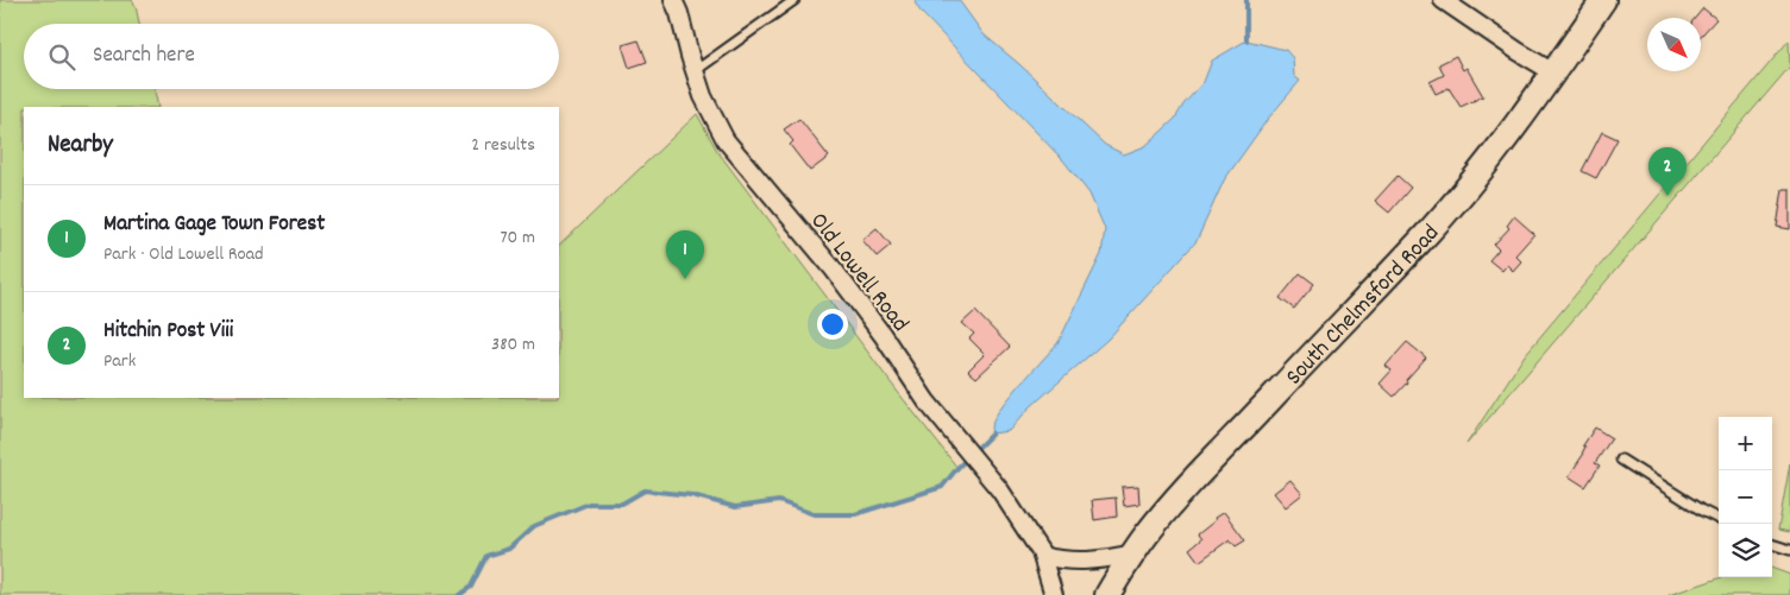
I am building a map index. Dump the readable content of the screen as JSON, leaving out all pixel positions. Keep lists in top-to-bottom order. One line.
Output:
{"streets":{"main road":["South Chelmsford Road"],"street":["Old Lowell Road"]},"north":"bottom right","page":{"search":"Search here","heading":["Nearby","2 results"],"pins":["2","1"],"list":[{"mark":"1","name":"Martina Gage Town Forest","note":"Park · Old Lowell Road","value":"70 m"},{"mark":"2","name":"Hitchin Post Viii","note":"Park","value":"380 m"}],"map_buttons":["+","−"]}}
